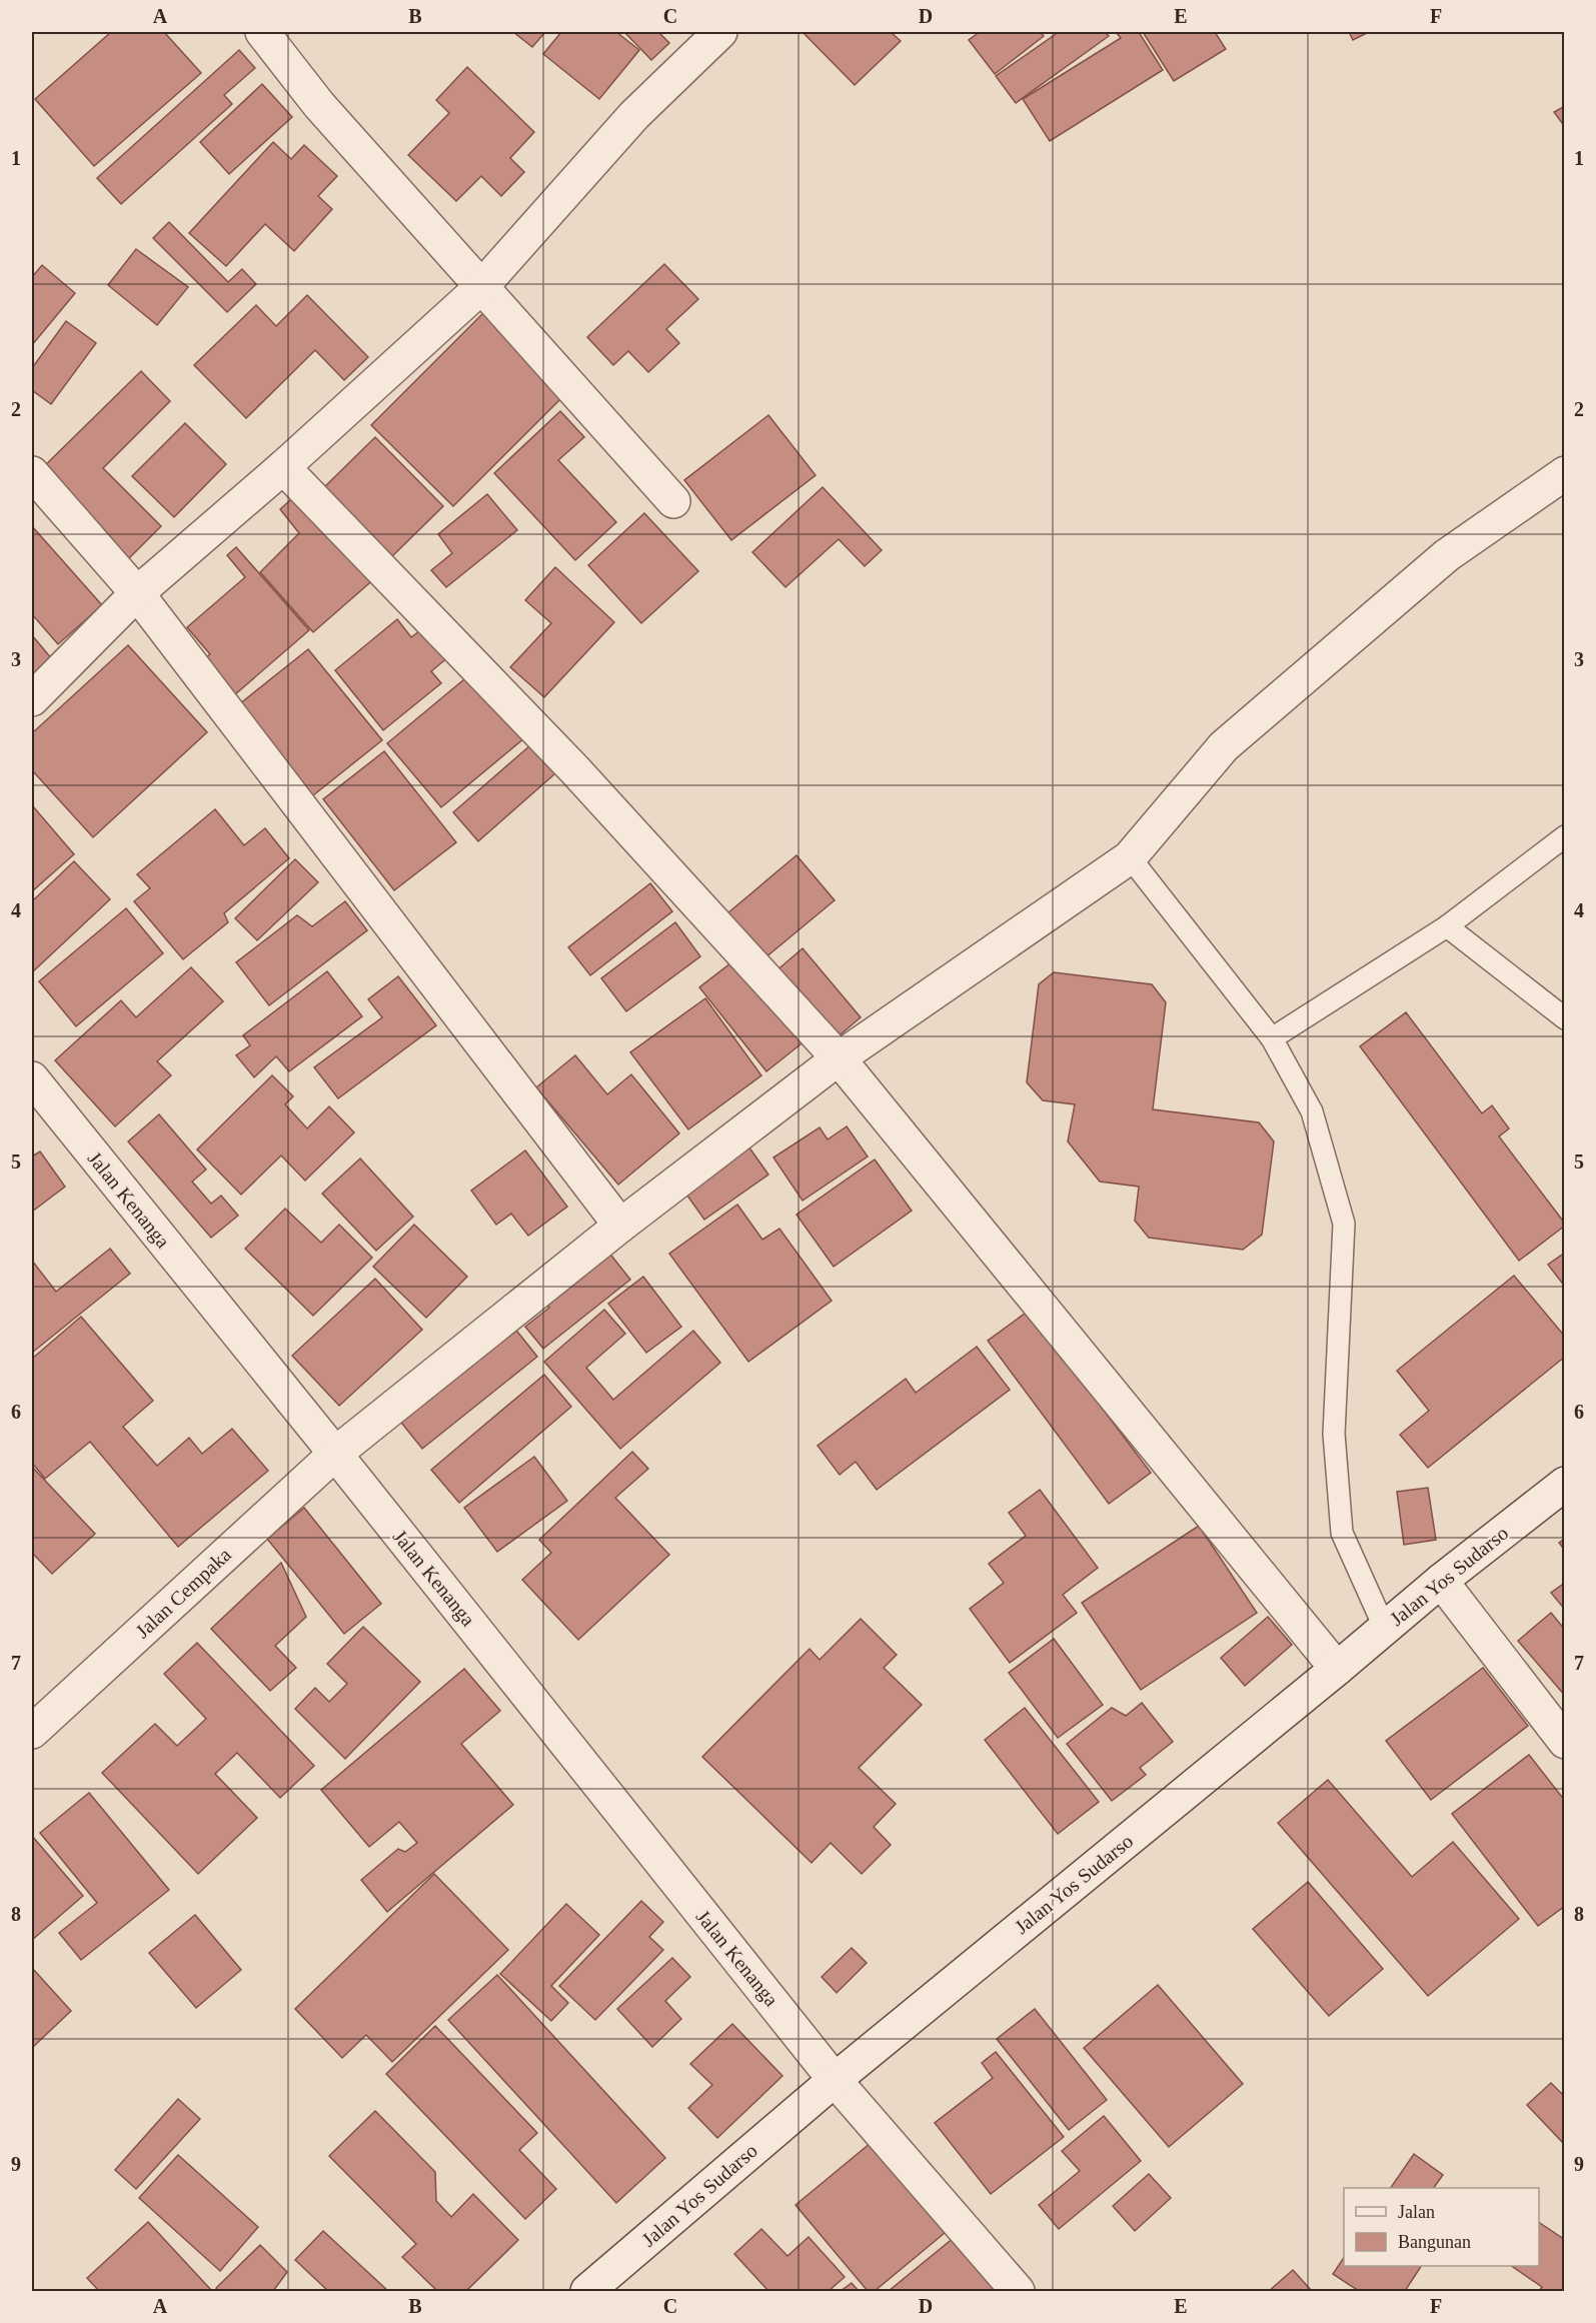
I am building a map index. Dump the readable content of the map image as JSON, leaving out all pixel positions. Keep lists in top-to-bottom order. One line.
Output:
{"streets":{"street":["Jalan Kenanga","Jalan Yos Sudarso","Jalan Cempaka"]},"crossings":[["Jalan Kenanga","Jalan Yos Sudarso"],["Jalan Kenanga","Jalan Cempaka"]],"legend":["Jalan","Bangunan"],"grid":{"columns":["A","B","C","D","E","F"],"rows":["1","2","3","4","5","6","7","8","9"]}}
